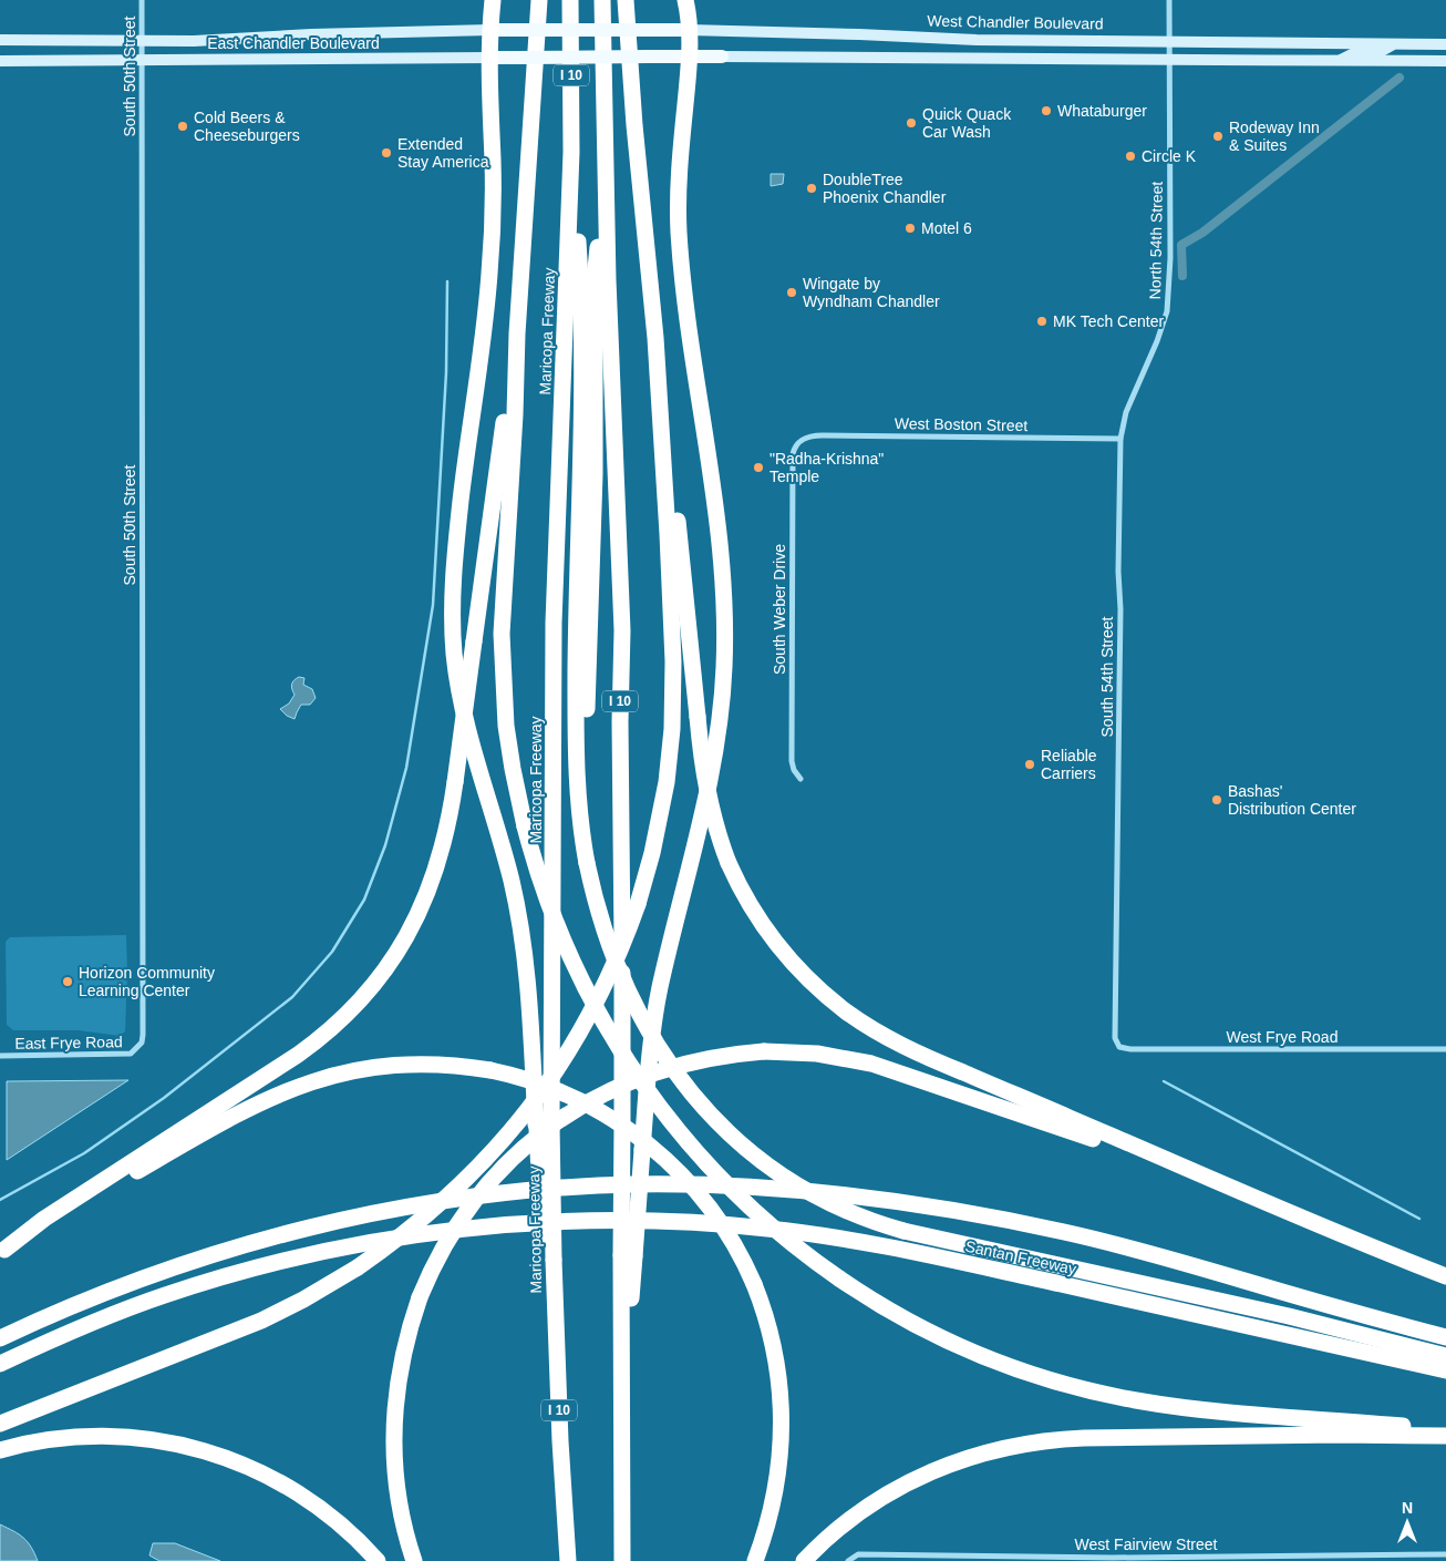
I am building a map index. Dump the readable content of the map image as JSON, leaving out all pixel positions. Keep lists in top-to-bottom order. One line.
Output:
{"streets":{"highway":["I 10","Maricopa Freeway","Santan Freeway"],"main road":["West Chandler Boulevard","East Chandler Boulevard"],"street":["South 50th Street","North 54th Street","West Boston Street","South Weber Drive","South 54th Street","West Frye Road","East Frye Road","West Fairview Street"]},"crossings":[["West Chandler Boulevard","East Chandler Boulevard"],["West Chandler Boulevard","North 54th Street"],["East Chandler Boulevard","South 50th Street"],["South 50th Street","East Frye Road"],["North 54th Street","West Boston Street"],["North 54th Street","South 54th Street"],["West Boston Street","South Weber Drive"],["West Boston Street","South 54th Street"],["South 54th Street","West Frye Road"]],"places":["Whataburger","Quick Quack Car Wash","Cold Beers & Cheeseburgers","Rodeway Inn & Suites","Extended Stay America","Circle K","DoubleTree Phoenix Chandler","Motel 6","Wingate by Wyndham Chandler","MK Tech Center","\"Radha-Krishna\" Temple","Reliable Carriers","Bashas' Distribution Center","Horizon Community Learning Center"],"north":"top"}
